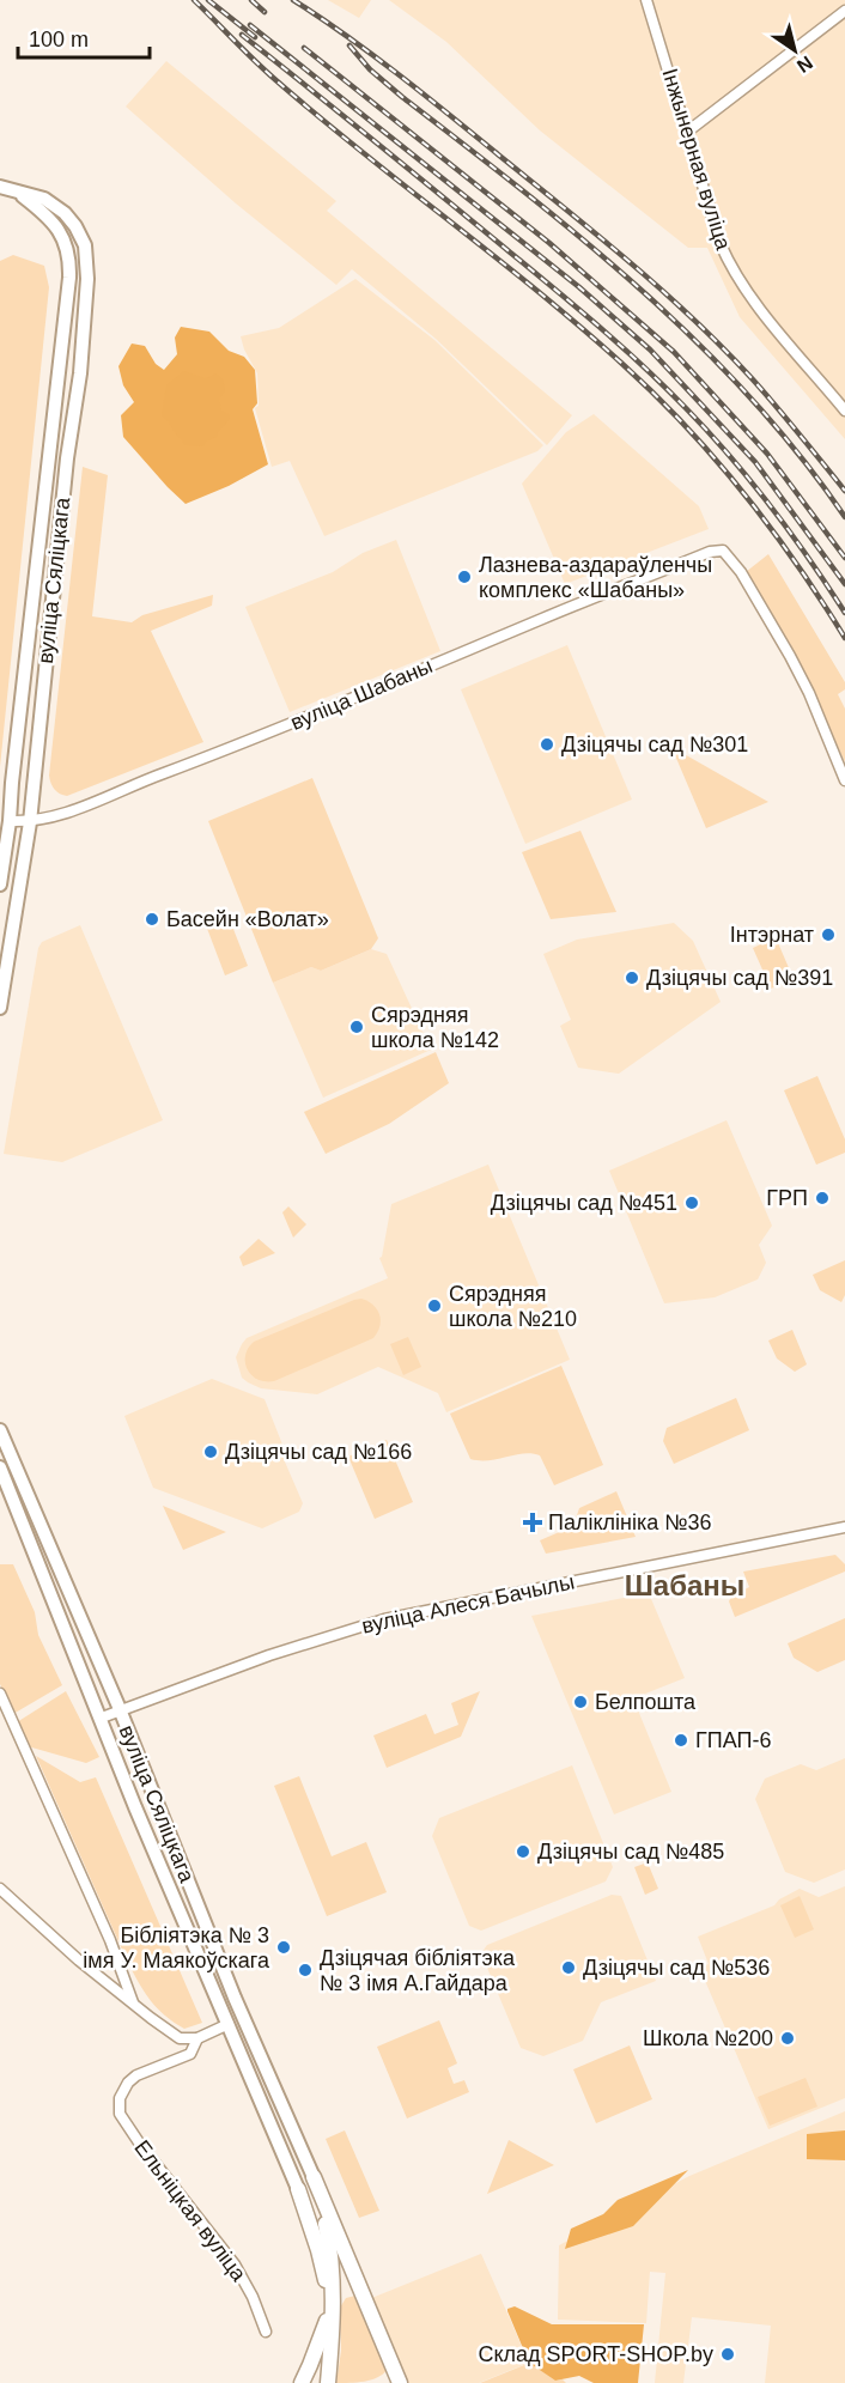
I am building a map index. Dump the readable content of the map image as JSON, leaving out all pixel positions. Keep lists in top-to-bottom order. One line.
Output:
{"streets":{"main road":["вуліца Сяліцкага"],"street":["Інжынерная вуліца","вуліца Шабаны","вуліца Алеся Бачылы","Ельніцкая вуліца"]},"crossings":[["вуліца Сяліцкага","вуліца Шабаны"],["вуліца Сяліцкага","вуліца Алеся Бачылы"]],"districts":["Шабаны"],"places":{"other":["Лазнева-аздараўленчы комплекс «Шабаны»","Дзіцячы сад №301","Басейн «Волат»","Інтэрнат","Дзіцячы сад №391","Сярэдняя школа №142","ГРП","Дзіцячы сад №451","Сярэдняя школа №210","Дзіцячы сад №166","Белпошта","ГПАП-6","Дзіцячы сад №485","Бібліятэка № 3 імя У. Маякоўскага","Дзіцячы сад №536","Дзіцячая бібліятэка № 3 імя А.Гайдара","Школа №200","Склад SPORT-SHOP.by"],"health":["Паліклініка №36"]},"scale_bar":"100 m","north":"bottom right"}
